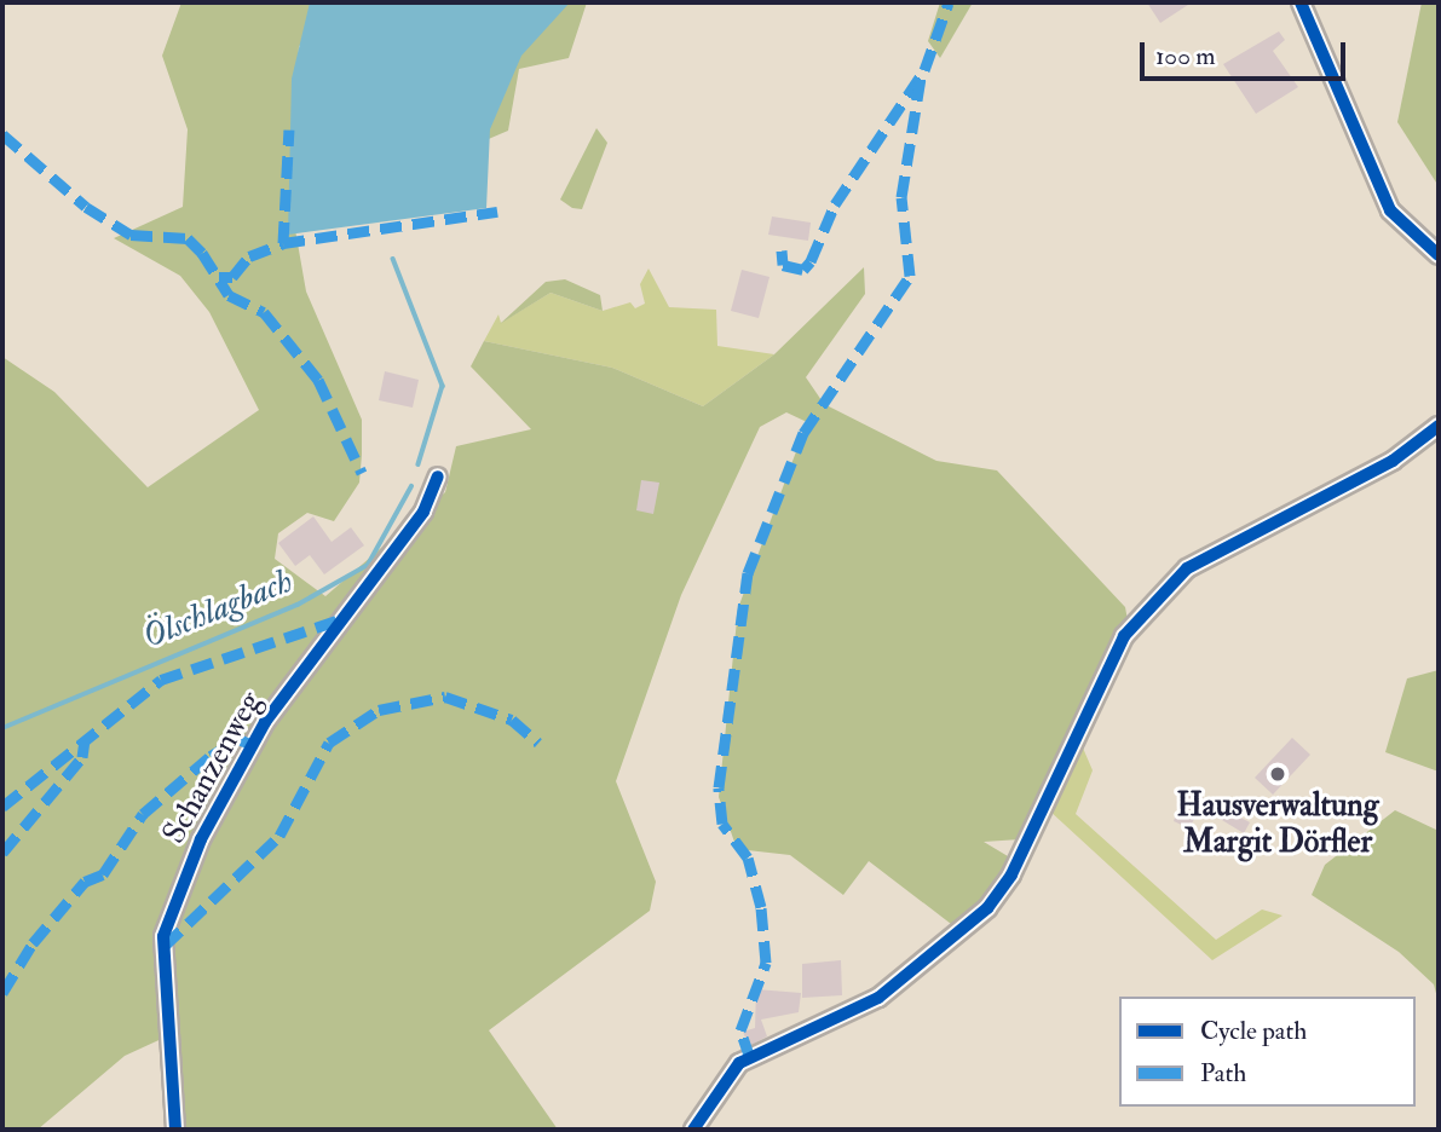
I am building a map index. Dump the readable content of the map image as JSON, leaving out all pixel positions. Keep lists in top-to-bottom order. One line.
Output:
{"streets":{"street":["Schanzenweg"]},"water":["Ölschlagbach"],"places":["Hausverwaltung Margit Dörfler"],"legend":["Cycle path","Path"],"scale_bar":"100 m"}
